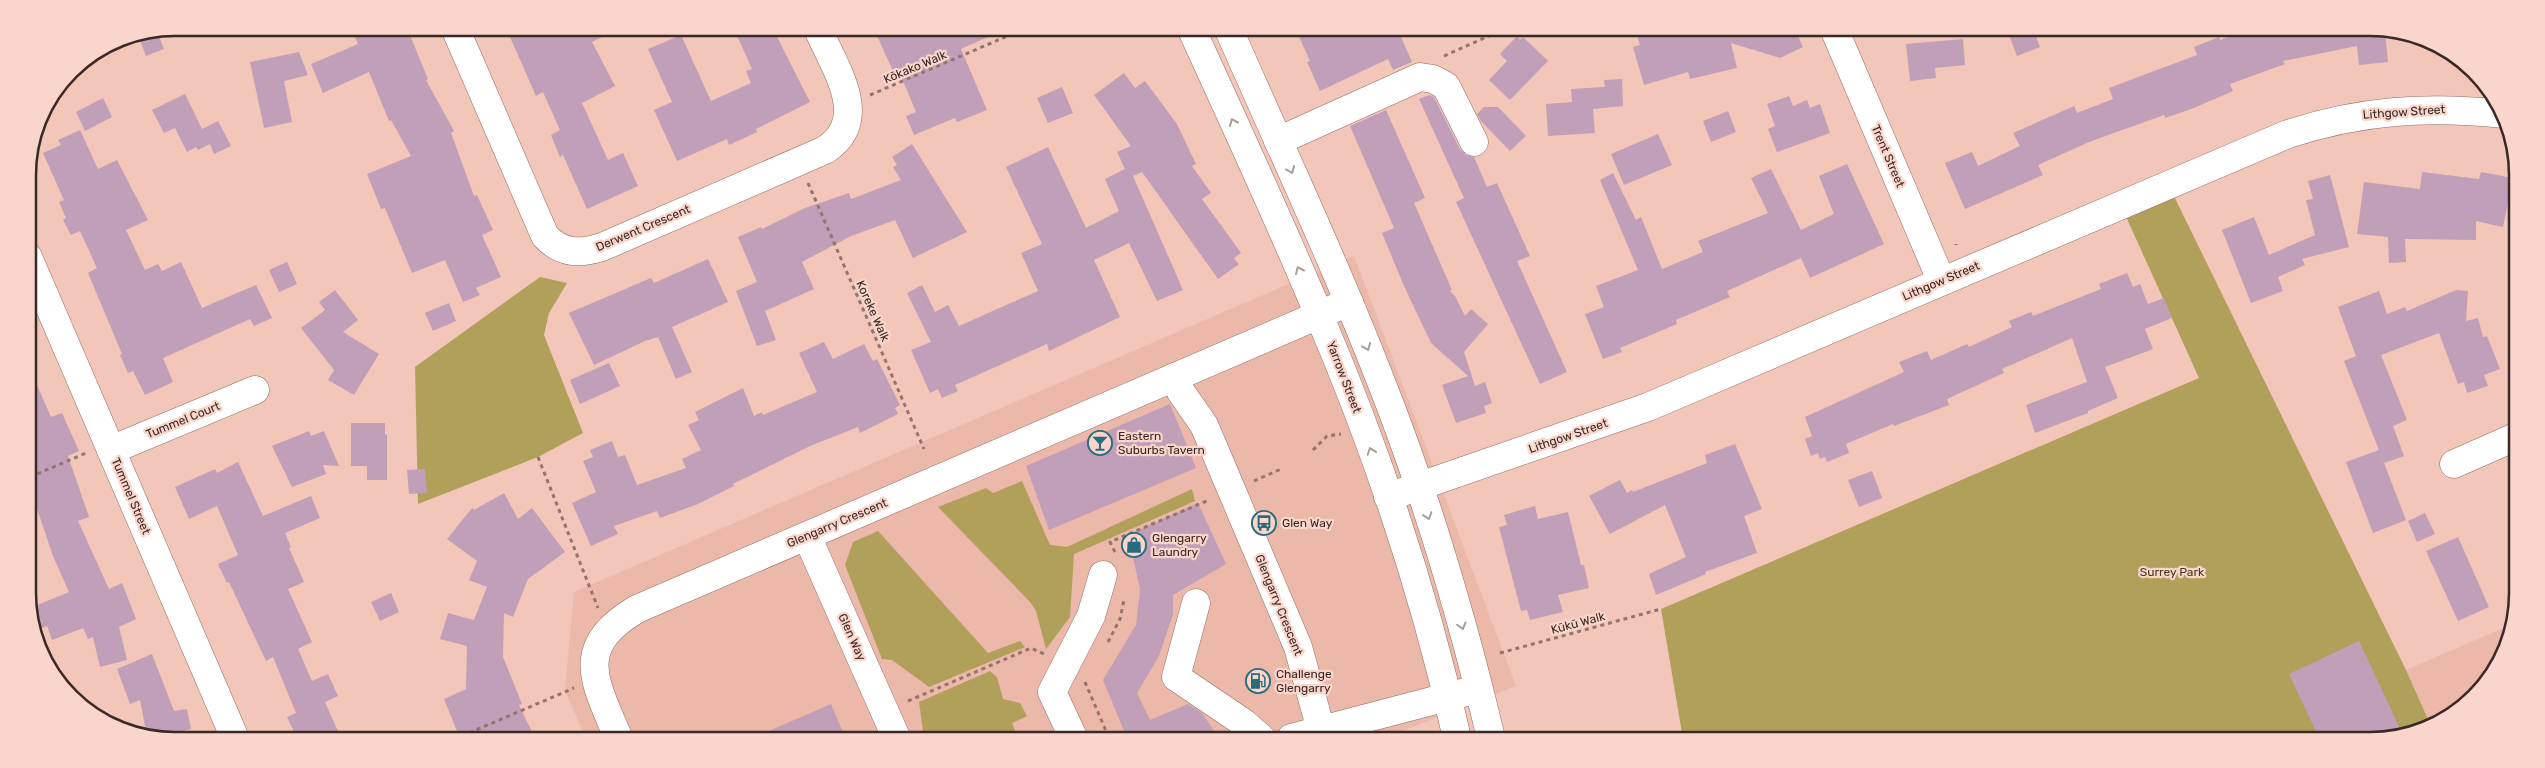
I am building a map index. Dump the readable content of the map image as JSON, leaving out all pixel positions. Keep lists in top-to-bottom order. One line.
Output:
{"streets":{"street":["Lithgow Street","Trent Street","Derwent Crescent","Yarrow Street","Tummel Court","Tummel Street","Glengarry Crescent","Glen Way"],"path":["Kōkako Walk","Koreke Walk","Kūkū Walk"]},"crossings":[["Lithgow Street","Trent Street"],["Lithgow Street","Yarrow Street"],["Yarrow Street","Glengarry Crescent"],["Tummel Court","Tummel Street"],["Glengarry Crescent","Glen Way"]],"parks":["Surrey Park"],"places":{"bar":["Eastern Suburbs Tavern"],"bus stop":["Glen Way"],"shop":["Glengarry Laundry"],"fuel station":["Challenge Glengarry"]}}
